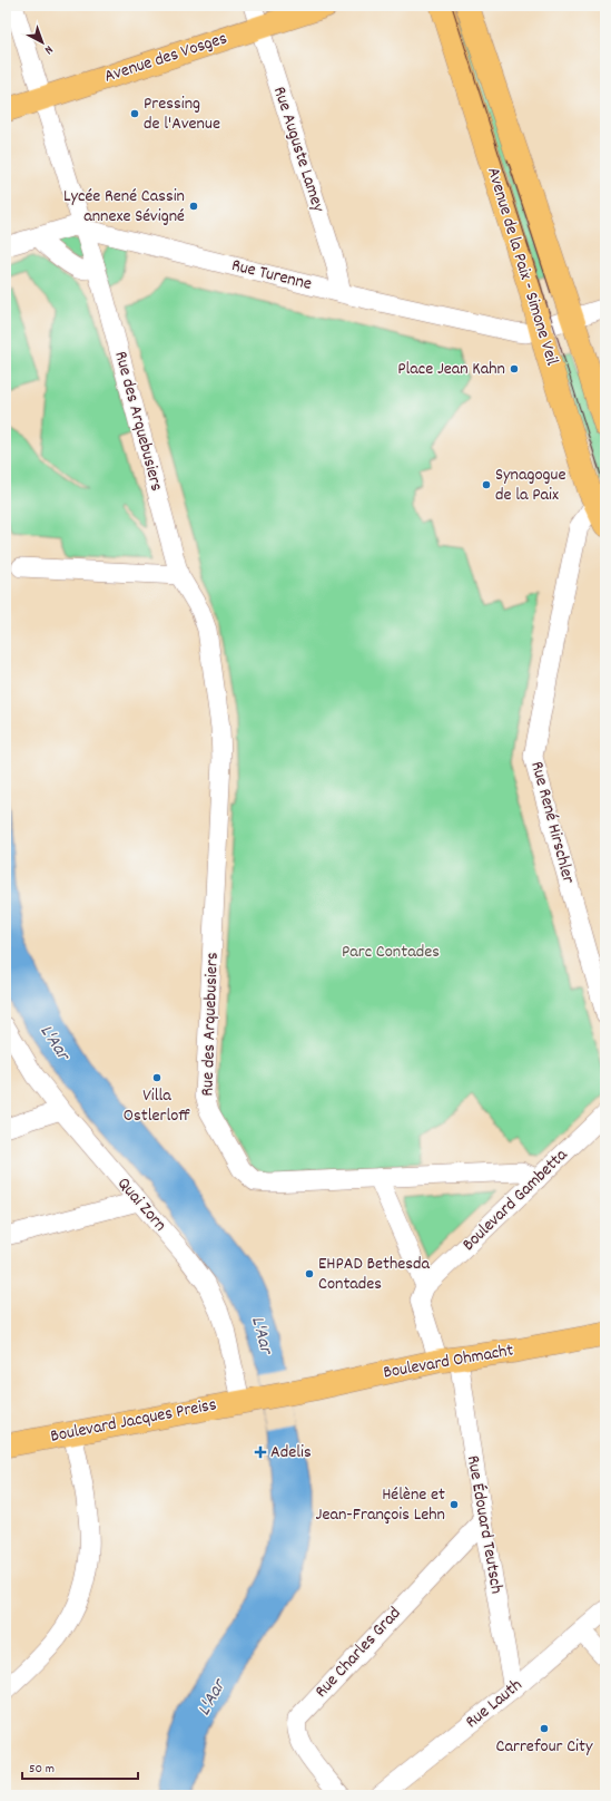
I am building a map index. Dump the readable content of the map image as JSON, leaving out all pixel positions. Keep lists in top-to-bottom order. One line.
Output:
{"streets":{"main road":["Avenue des Vosges","Avenue de la Paix - Simone Veil","Boulevard Ohmacht","Boulevard Jacques Preiss"],"street":["Rue Auguste Lamey","Rue Turenne","Rue des Arquebusiers","Rue René Hirschler","Boulevard Gambetta","Quai Zorn","Rue Édouard Teutsch","Rue Charles Grad","Rue Lauth"]},"crossings":[["Avenue des Vosges","Rue Auguste Lamey"],["Avenue des Vosges","Rue des Arquebusiers"],["Rue Auguste Lamey","Rue Turenne"],["Avenue de la Paix - Simone Veil","Rue Turenne"],["Avenue de la Paix - Simone Veil","Rue René Hirschler"],["Rue Turenne","Rue des Arquebusiers"],["Rue des Arquebusiers","Boulevard Gambetta"],["Quai Zorn","Boulevard Ohmacht"],["Quai Zorn","Boulevard Jacques Preiss"],["Boulevard Ohmacht","Boulevard Jacques Preiss"],["Boulevard Ohmacht","Rue Édouard Teutsch"],["Rue Édouard Teutsch","Rue Charles Grad"],["Rue Édouard Teutsch","Rue Lauth"]],"water":["L'Aar"],"parks":["Parc Contades"],"places":{"other":["Pressing de l'Avenue","Lycée René Cassin annexe Sévigné","Place Jean Kahn","Synagogue de la Paix","Villa Ostlerloff","EHPAD Bethesda Contades","Hélène et Jean-François Lehn","Carrefour City"],"health":["Adelis"]},"scale_bar":"50 m","north":"bottom right"}
